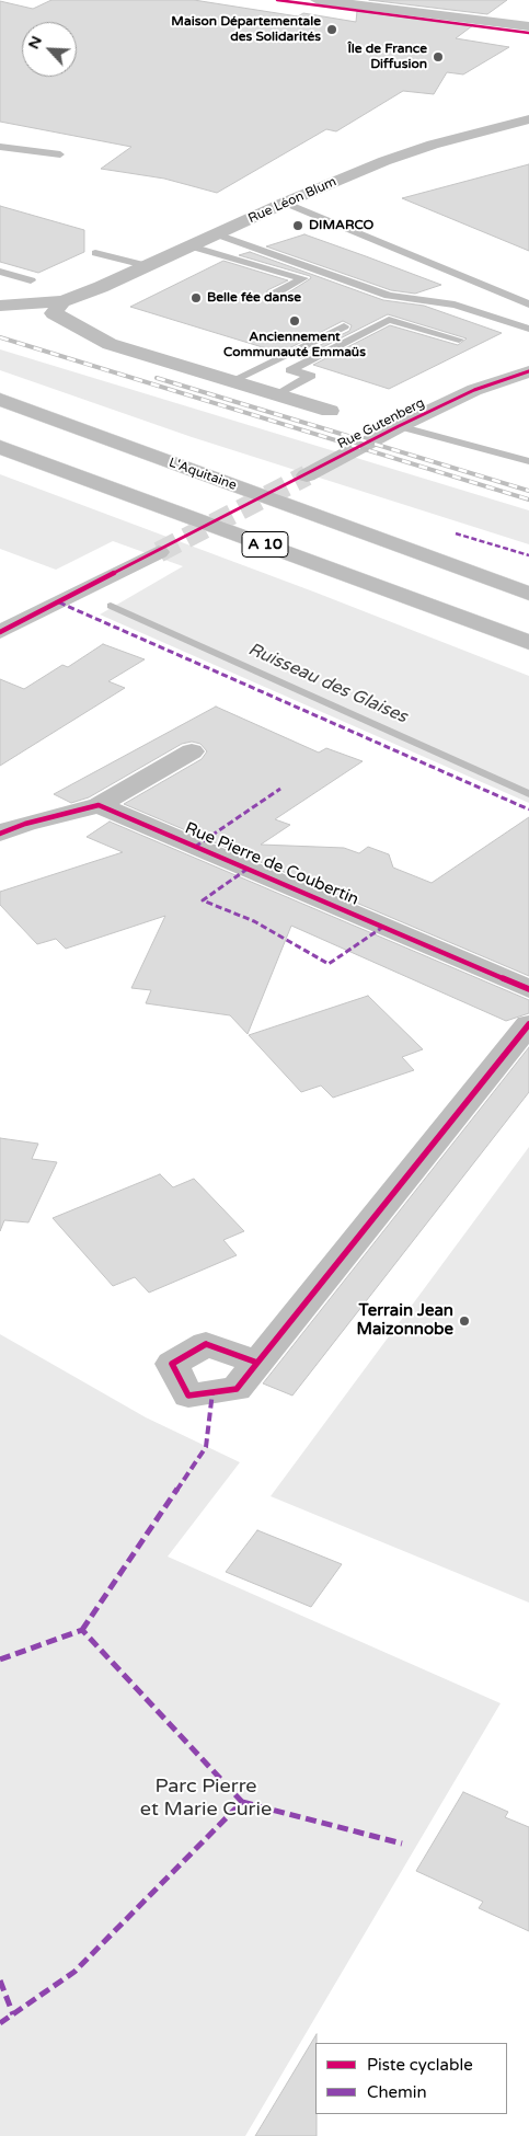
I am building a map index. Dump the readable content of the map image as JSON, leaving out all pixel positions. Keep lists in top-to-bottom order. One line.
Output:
{"streets":{"highway":["L'Aquitaine","A 10"],"street":["Rue Léon Blum","Rue Gutenberg","Rue Pierre de Coubertin"]},"water":["Ruisseau des Glaises"],"parks":["Parc Pierre et Marie Curie"],"places":["Maison Départementale des Solidarités","Île de France Diffusion","DIMARCO","Belle fée danse","Anciennement Communauté Emmaüs","Terrain Jean Maizonnobe"],"legend":["Piste cyclable","Chemin"],"north":"top left"}
